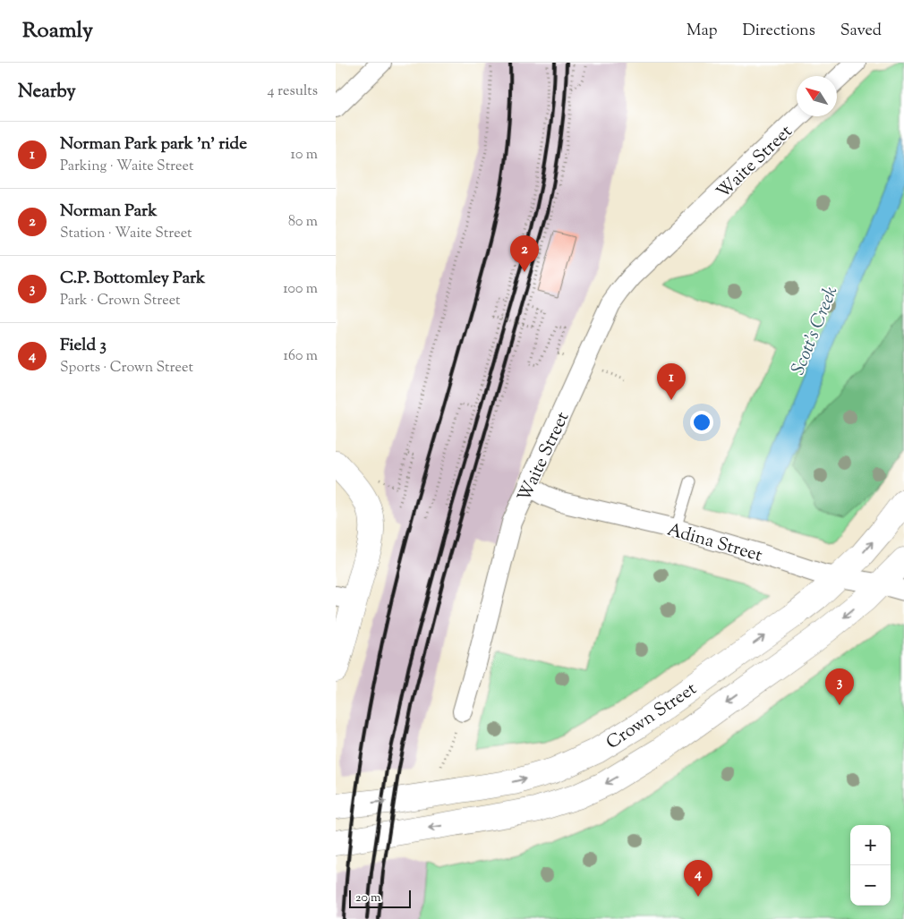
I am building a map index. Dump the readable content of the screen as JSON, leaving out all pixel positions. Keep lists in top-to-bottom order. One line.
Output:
{"streets":{"main road":["Crown Street"],"street":["Waite Street","Adina Street"]},"crossings":[["Waite Street","Adina Street"],["Adina Street","Crown Street"]],"water":["Scott's Creek"],"scale_bar":"20 m","north":"top left","page":{"header":"Roamly","nav":["Map","Directions","Saved"],"heading":["Nearby","4 results"],"list":[{"mark":"1","name":"Norman Park park 'n' ride","note":"Parking · Waite Street","value":"10 m"},{"mark":"2","name":"Norman Park","note":"Station · Waite Street","value":"80 m"},{"mark":"3","name":"C.P. Bottomley Park","note":"Park · Crown Street","value":"100 m"},{"mark":"4","name":"Field 3","note":"Sports · Crown Street","value":"160 m"}],"pins":["2","1","3","4"],"map_buttons":["+","−"],"scale":"20 m"}}
